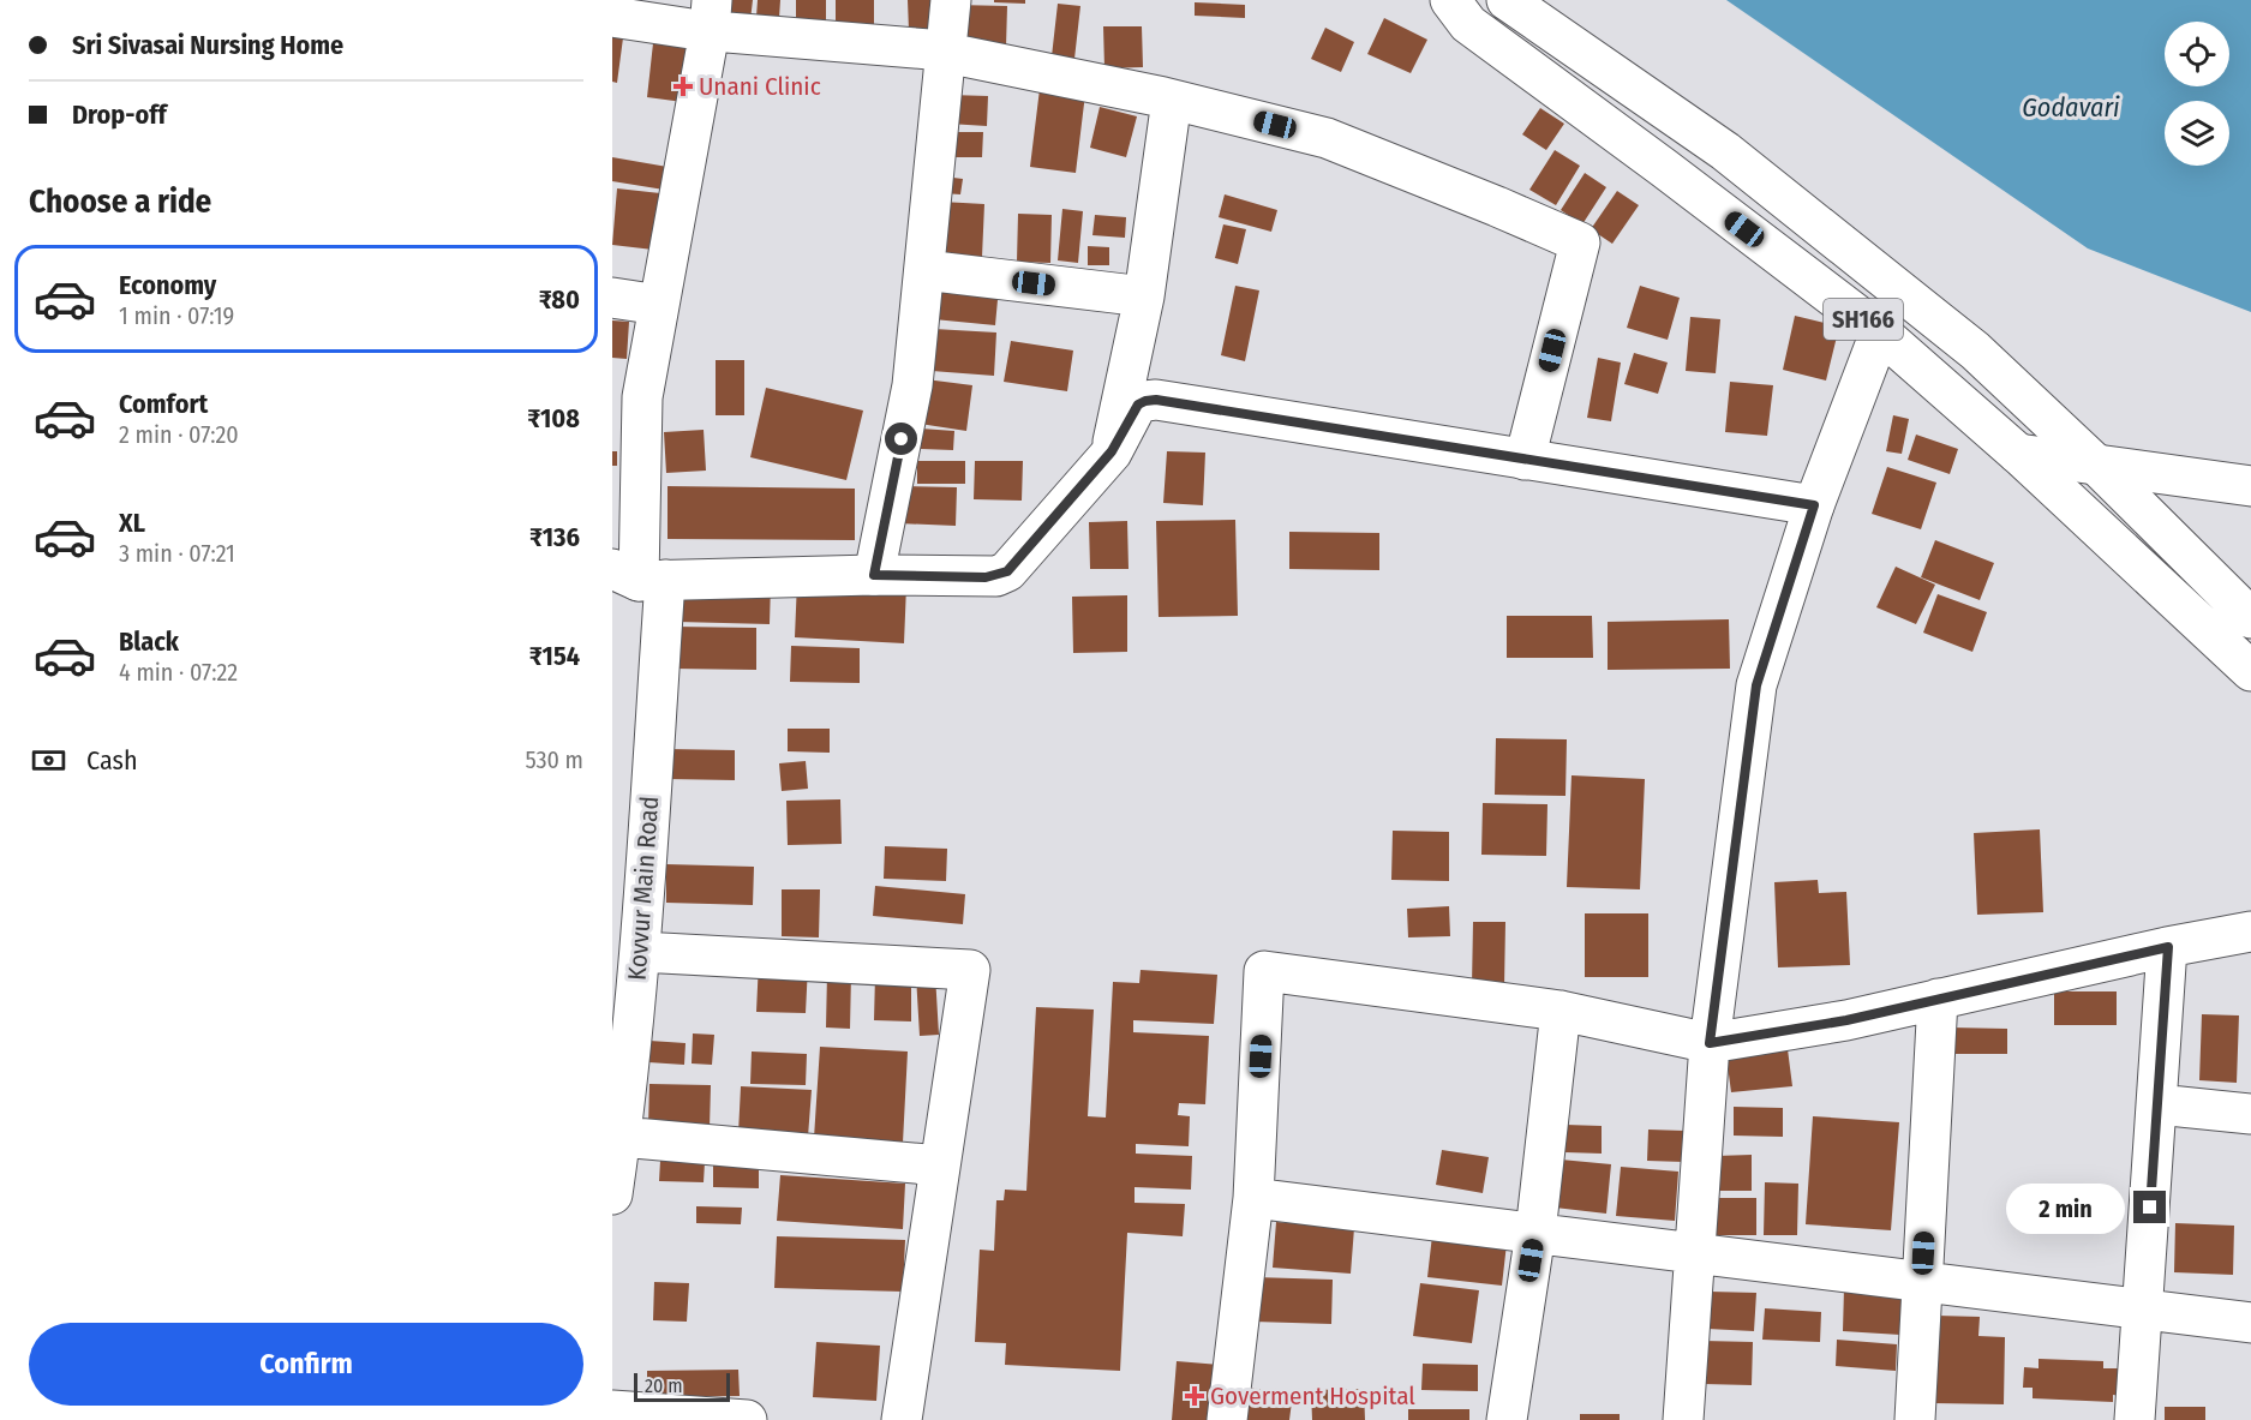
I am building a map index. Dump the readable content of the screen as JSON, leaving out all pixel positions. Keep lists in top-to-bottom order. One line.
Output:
{"streets":{"street":["SH166","Kovvur Main Road"]},"water":["Godavari"],"places":{"health":["Unani Clinic","Goverment Hospital"]},"scale_bar":"20 m","page":{"banner":["Sri Sivasai Nursing Home","Drop-off"],"heading":"Choose a ride","list":[{"name":"Economy","note":"1 min · 07:19","value":"₹80"},{"name":"Comfort","note":"2 min · 07:20","value":"₹108"},{"name":"XL","note":"3 min · 07:21","value":"₹136"},{"name":"Black","note":"4 min · 07:22","value":"₹154"}],"pay":["Cash","530 m"],"bubble":"2 min","buttons":"Confirm","scale":"20 m"}}
